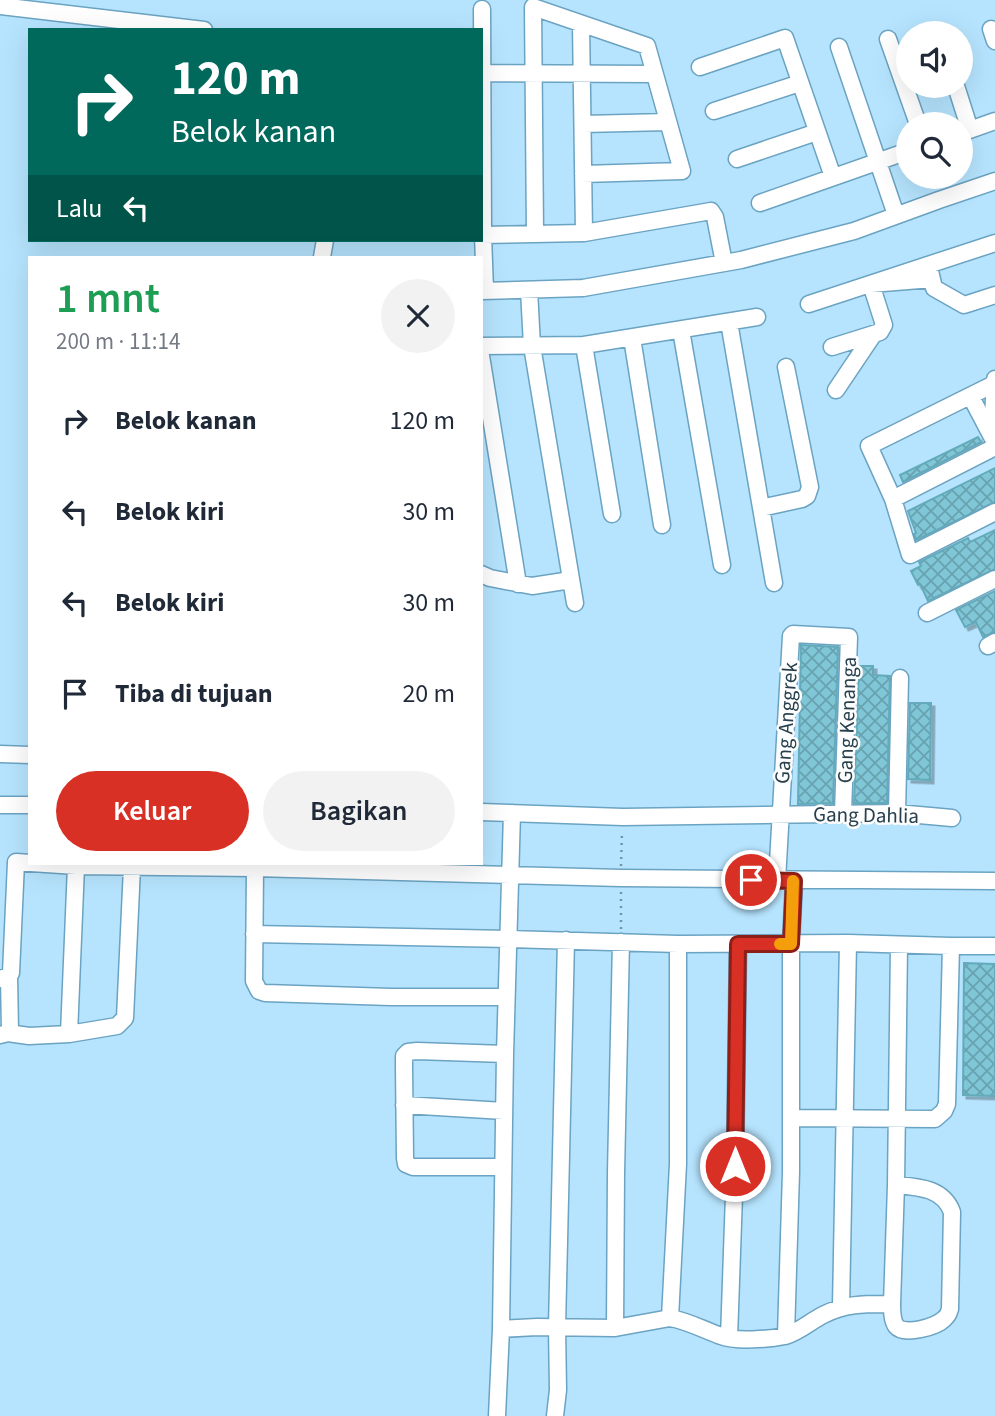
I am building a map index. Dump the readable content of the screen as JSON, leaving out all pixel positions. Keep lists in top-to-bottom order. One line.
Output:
{"streets":{"street":["Gang Kenanga","Gang Anggrek","Gang Dahlia"]},"crossings":[["Gang Kenanga","Gang Anggrek"],["Gang Kenanga","Gang Dahlia"],["Gang Anggrek","Gang Dahlia"]],"page":{"turn":["120 m","Belok kanan"],"then":"Lalu","heading":["1 mnt","200 m · 11:14"],"list":[{"name":"Belok kanan","value":"120 m"},{"name":"Belok kiri","value":"30 m"},{"name":"Belok kiri","value":"30 m"},{"name":"Tiba di tujuan","value":"20 m"}],"buttons":["Keluar","Bagikan"]}}
